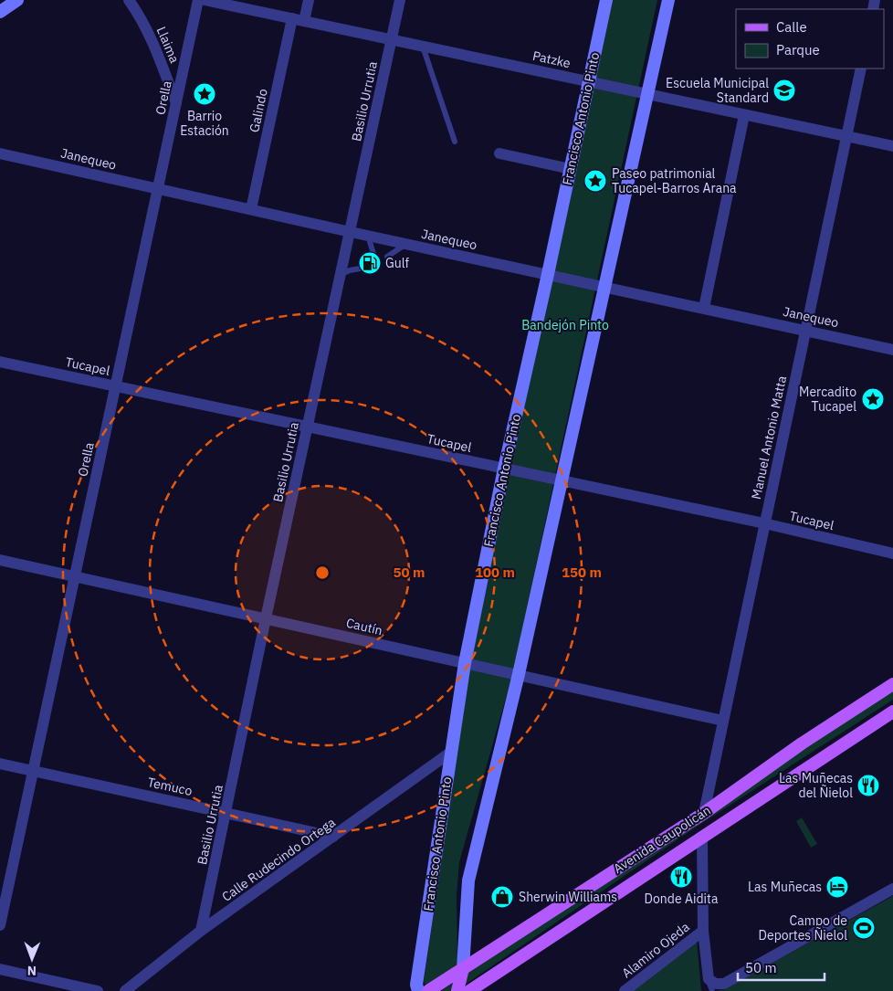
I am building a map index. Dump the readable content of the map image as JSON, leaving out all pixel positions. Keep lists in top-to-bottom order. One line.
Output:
{"streets":{"main road":["Francisco Antonio Pinto","Avenida Caupolicán"],"street":["Llaima","Patzke","Orella","Basilio Urrutia","Galindo","Janequeo","Tucapel","Manuel Antonio Matta","Cautín","Temuco","Calle Rudecindo Ortega","Alamiro Ojeda"]},"crossings":[["Llaima","Orella"],["Patzke","Basilio Urrutia"],["Patzke","Galindo"],["Patzke","Francisco Antonio Pinto"],["Patzke","Manuel Antonio Matta"],["Orella","Janequeo"],["Orella","Tucapel"],["Orella","Cautín"],["Orella","Temuco"],["Basilio Urrutia","Janequeo"],["Basilio Urrutia","Tucapel"],["Basilio Urrutia","Cautín"],["Basilio Urrutia","Temuco"],["Basilio Urrutia","Calle Rudecindo Ortega"],["Galindo","Janequeo"],["Francisco Antonio Pinto","Janequeo"],["Francisco Antonio Pinto","Tucapel"],["Francisco Antonio Pinto","Cautín"],["Francisco Antonio Pinto","Calle Rudecindo Ortega"],["Janequeo","Manuel Antonio Matta"],["Tucapel","Manuel Antonio Matta"],["Manuel Antonio Matta","Cautín"],["Manuel Antonio Matta","Avenida Caupolicán"],["Temuco","Calle Rudecindo Ortega"]],"parks":["Bandejón Pinto"],"places":{"school or university":["Escuela Municipal Standard"],"place":["Barrio Estación","Paseo patrimonial Tucapel-Barros Arana","Mercadito Tucapel"],"fuel station":["Gulf"],"restaurant":["Las Muñecas del Ñielol","Donde Aidita"],"hotel":["Las Muñecas"],"shop":["Sherwin Williams"],"sports":["Campo de Deportes Ñielol"]},"legend":["Calle","Parque"],"scale_bar":"50 m","north":"bottom","rings":["50 m","100 m","150 m"]}
